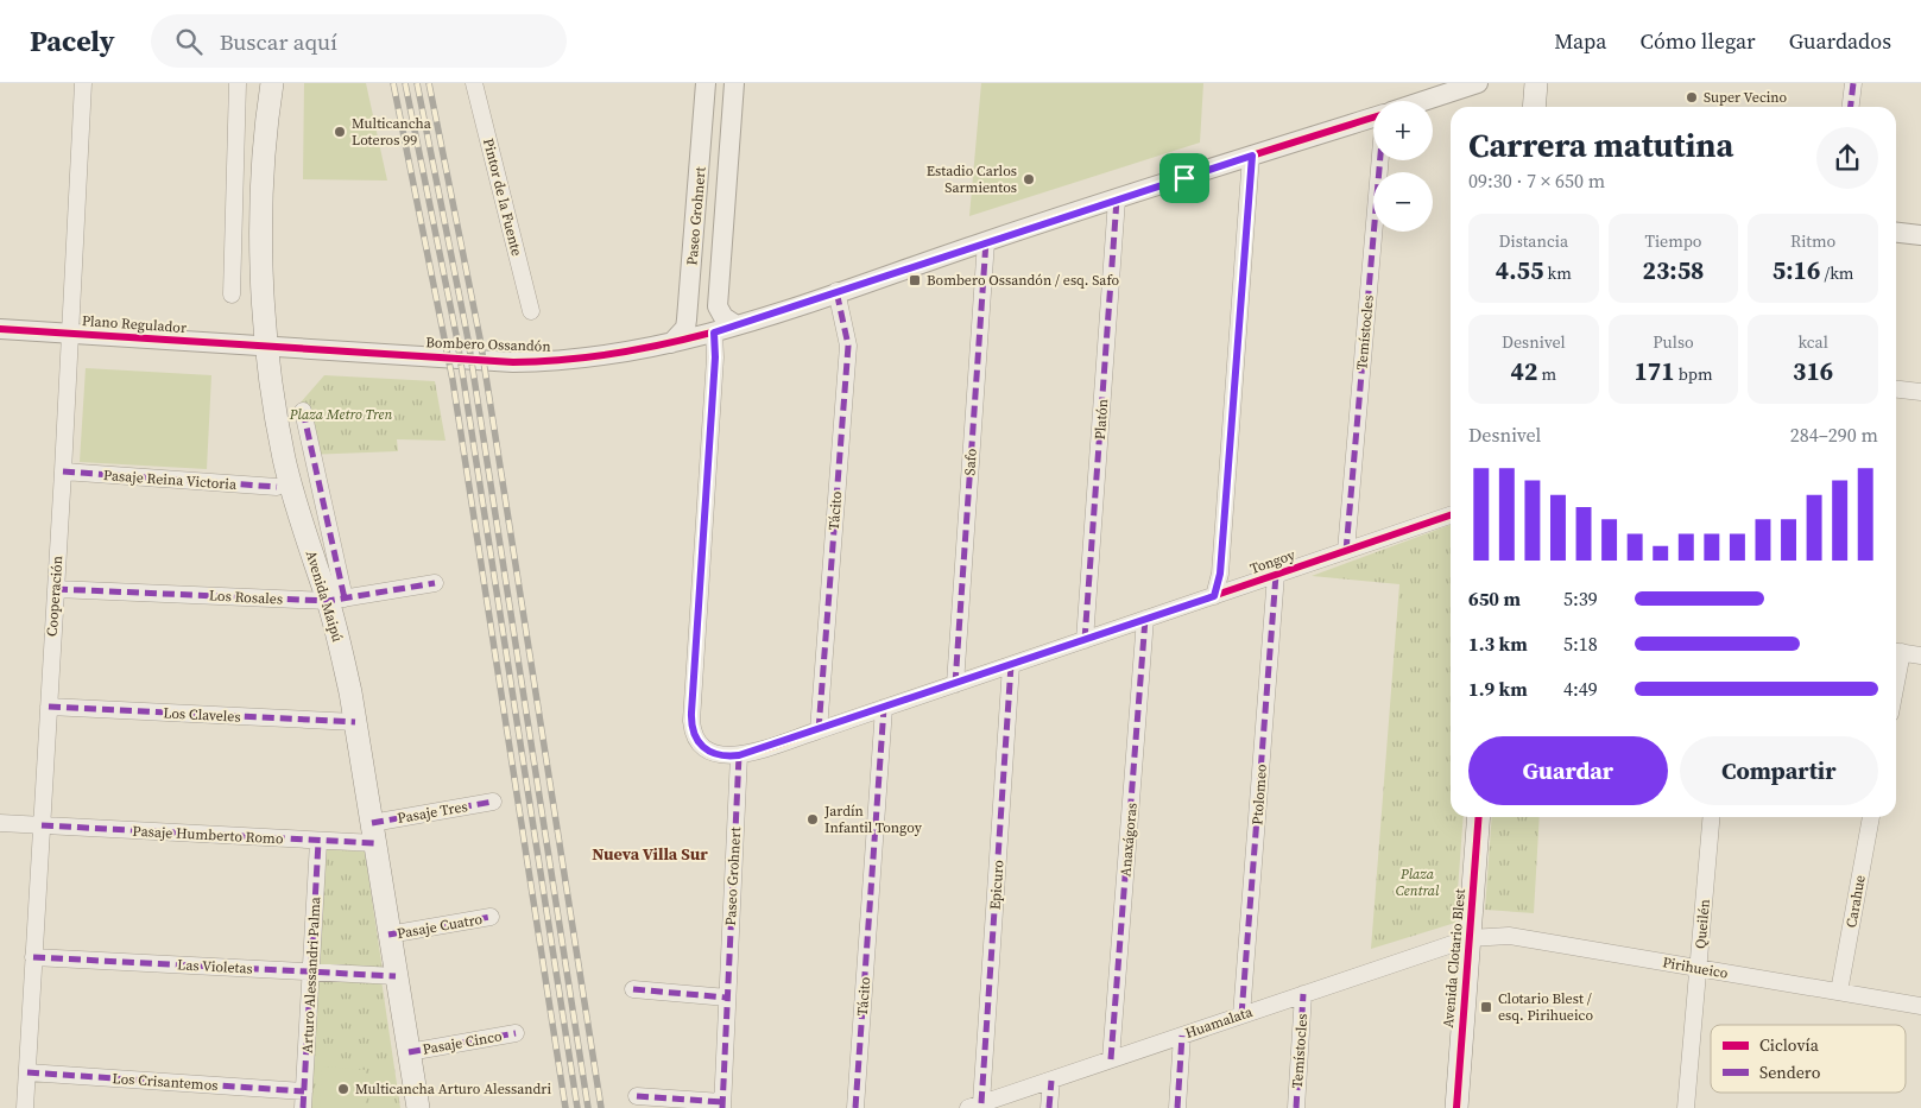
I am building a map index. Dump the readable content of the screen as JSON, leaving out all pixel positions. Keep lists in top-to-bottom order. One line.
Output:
{"streets":{"main road":["Avenida Maipú","Avenida Clotario Blest"],"street":["Pintor de la Fuente","Paseo Grohnert","Plano Regulador","Temístocles","Bombero Ossandón","Platón","Safo","Pasaje Reina Victoria","Tácito","Tongoy","Cooperación","Los Rosales","Los Claveles","Ptolomeo","Pasaje Tres","Pasaje Humberto Romo","Anaxágoras","Epicuro","Carahue","Queilén","Pasaje Cuatro","Las Violetas","Pirihueico","Arturo Alessandri Palma","Huamalata","Pasaje Cinco","Los Crisantemos"]},"crossings":[["Paseo Grohnert","Bombero Ossandón"],["Paseo Grohnert","Tongoy"],["Plano Regulador","Bombero Ossandón"],["Plano Regulador","Cooperación"],["Plano Regulador","Avenida Maipú"],["Temístocles","Tongoy"],["Temístocles","Huamalata"],["Bombero Ossandón","Platón"],["Bombero Ossandón","Safo"],["Bombero Ossandón","Tácito"],["Bombero Ossandón","Avenida Maipú"],["Platón","Tongoy"],["Safo","Tongoy"],["Pasaje Reina Victoria","Cooperación"],["Tácito","Tongoy"],["Tongoy","Ptolomeo"],["Tongoy","Anaxágoras"],["Tongoy","Epicuro"],["Cooperación","Los Rosales"],["Cooperación","Los Claveles"],["Cooperación","Pasaje Humberto Romo"],["Cooperación","Las Violetas"],["Cooperación","Los Crisantemos"],["Avenida Maipú","Los Rosales"],["Avenida Maipú","Los Claveles"],["Avenida Maipú","Pasaje Tres"],["Avenida Maipú","Pasaje Humberto Romo"],["Avenida Maipú","Pasaje Cuatro"],["Avenida Maipú","Las Violetas"],["Avenida Maipú","Pasaje Cinco"],["Ptolomeo","Huamalata"],["Pasaje Tres","Pasaje Humberto Romo"],["Pasaje Humberto Romo","Arturo Alessandri Palma"],["Anaxágoras","Huamalata"],["Epicuro","Huamalata"],["Carahue","Pirihueico"],["Queilén","Pirihueico"],["Avenida Clotario Blest","Pirihueico"],["Avenida Clotario Blest","Huamalata"],["Las Violetas","Arturo Alessandri Palma"],["Pirihueico","Huamalata"],["Arturo Alessandri Palma","Los Crisantemos"]],"districts":["Nueva Villa Sur"],"parks":["Plaza Metro Tren","Plaza Central"],"places":{"other":["Super Vecino","Multicancha Loteros 99","Estadio Carlos Sarmientos","Jardín Infantil Tongoy","Multicancha Arturo Alessandri"],"transit":["Bombero Ossandón / esq. Safo","Clotario Blest / esq. Pirihueico"]},"legend":["Ciclovía","Sendero"],"page":{"header":"Pacely","search":"Buscar aquí","nav":["Mapa","Cómo llegar","Guardados"],"map_buttons":["+","−"],"heading":["Carrera matutina","09:30 · 7 × 650 m"],"stats":[["Distancia","4.55 km"],["Tiempo","23:58"],["Ritmo","5:16 /km"],["Desnivel","42 m"],["Pulso","171 bpm"],["kcal","316"]],"chart":["Desnivel","284–290 m"],"list":[{"name":"650 m","note":"5:39"},{"name":"1.3 km","note":"5:18"},{"name":"1.9 km","note":"4:49"}],"buttons":["Guardar","Compartir"]}}
